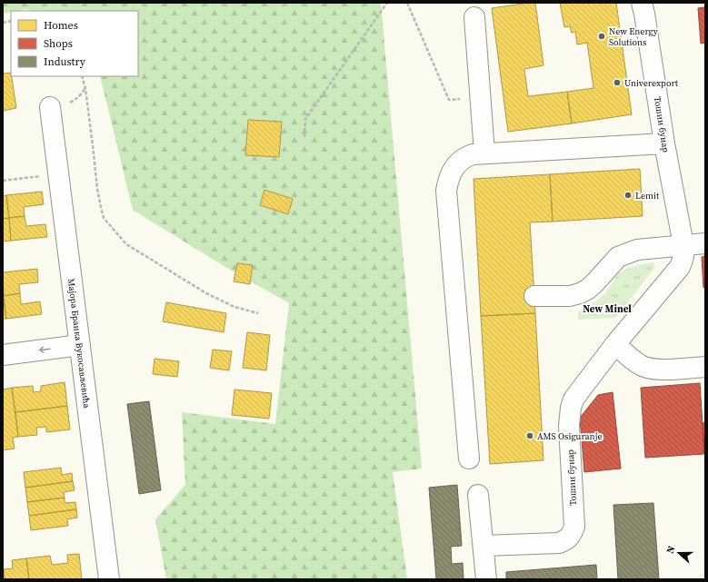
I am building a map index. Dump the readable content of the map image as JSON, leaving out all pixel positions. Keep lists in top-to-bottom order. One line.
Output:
{"streets":{"street":["Тошин бунар","Мајора Бранка Вукосављевића"]},"districts":["New Minel"],"places":["New Energy Solutions","Univerexport","Lemit","AMS Osiguranje"],"legend":["Homes","Shops","Industry"],"north":"left"}
